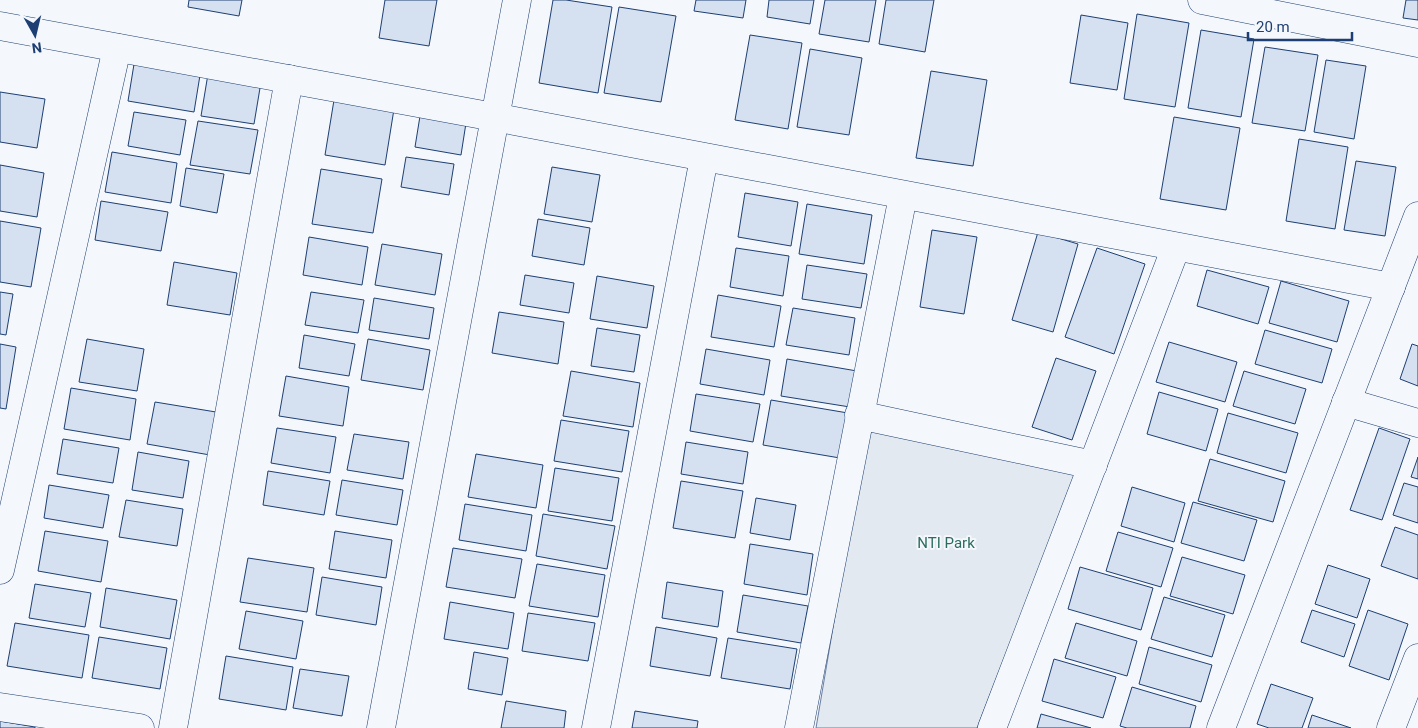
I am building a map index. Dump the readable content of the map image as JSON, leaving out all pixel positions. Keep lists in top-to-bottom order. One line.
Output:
{"parks":["NTI Park"],"scale_bar":"20 m","north":"bottom"}
